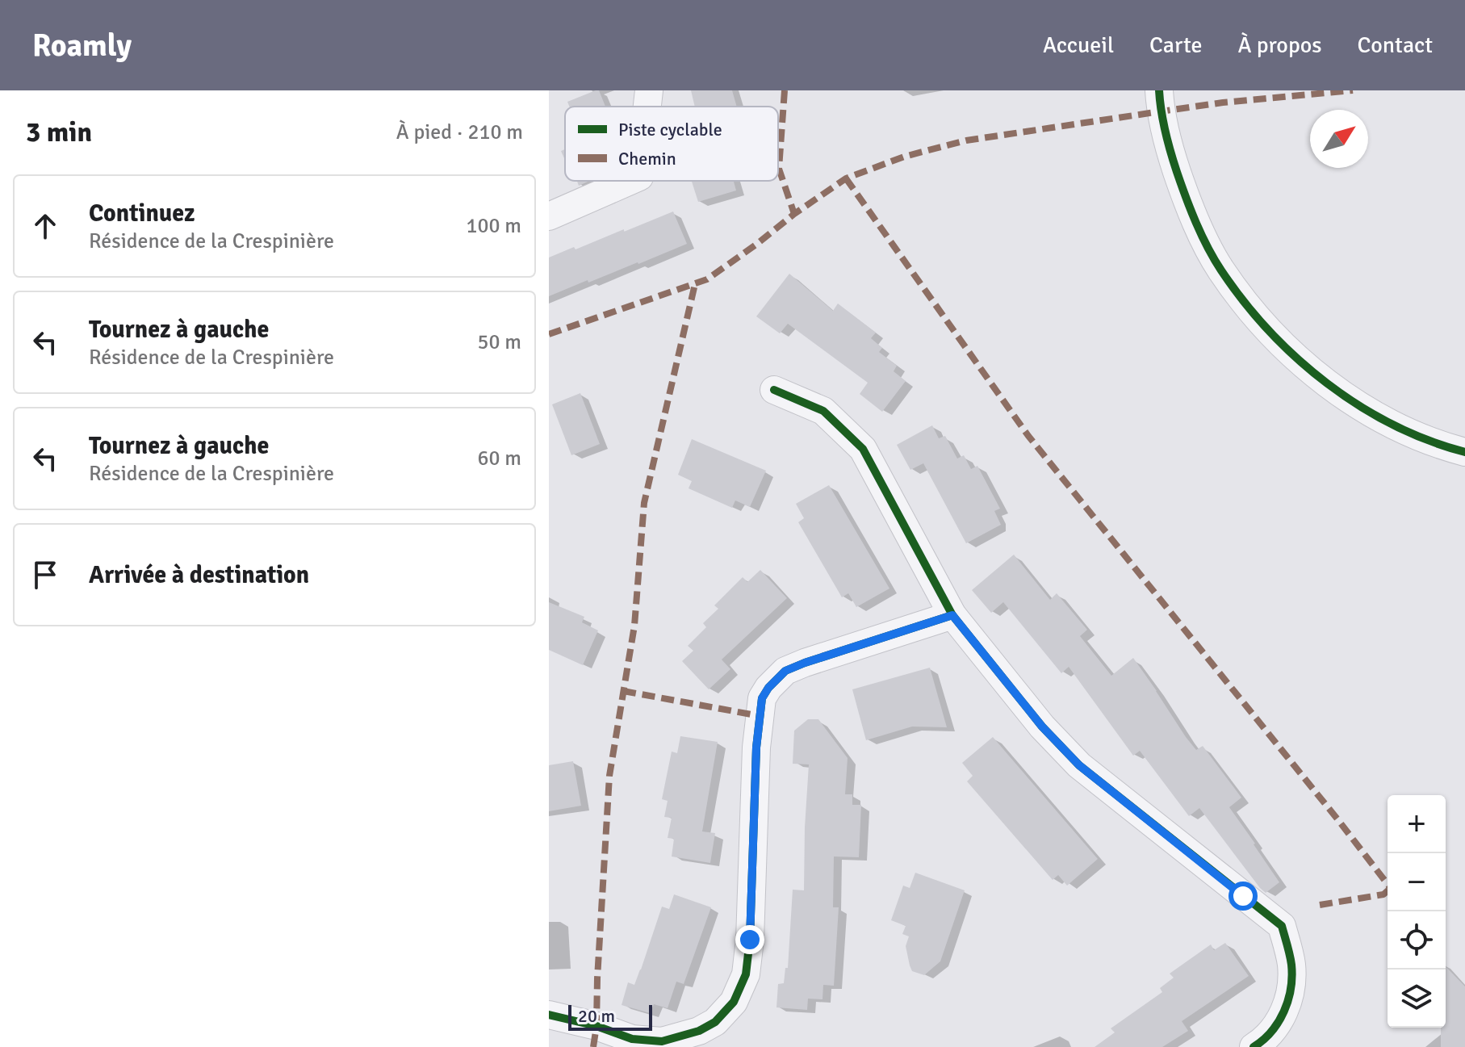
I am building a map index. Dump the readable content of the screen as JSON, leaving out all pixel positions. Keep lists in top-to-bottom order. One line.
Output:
{"legend":["Piste cyclable","Chemin"],"scale_bar":"20 m","north":"top right","page":{"header":"Roamly","nav":["Accueil","Carte","À propos","Contact"],"heading":["3 min","À pied · 210 m"],"list":[["Continuez","Résidence de la Crespinière","100 m"],["Tournez à gauche","Résidence de la Crespinière","50 m"],["Tournez à gauche","Résidence de la Crespinière","60 m"],"Arrivée à destination"],"map_buttons":["+","−"],"scale":"20 m"}}
